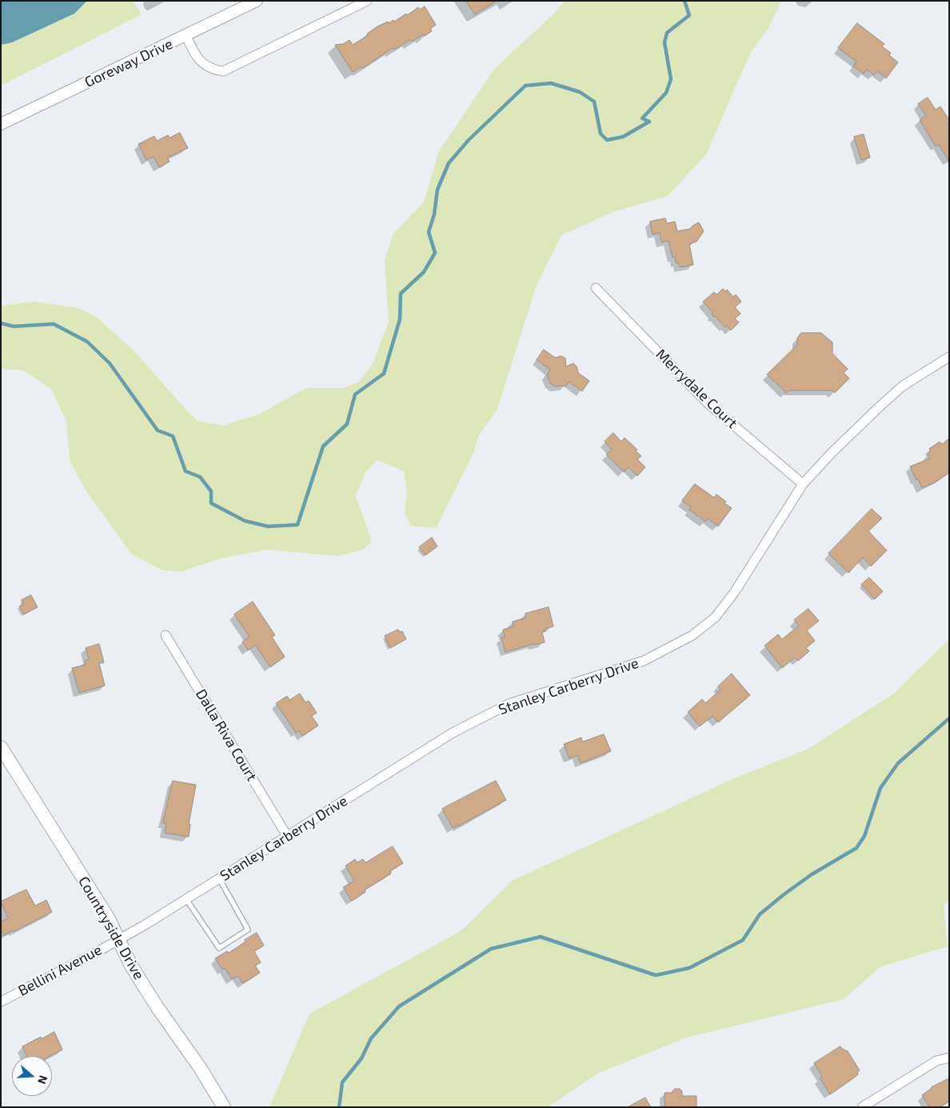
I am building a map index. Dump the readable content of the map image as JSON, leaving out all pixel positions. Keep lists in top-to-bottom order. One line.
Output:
{"streets":{"main road":["Countryside Drive"],"street":["Goreway Drive","Merrydale Court","Stanley Carberry Drive","Dalla Riva Court","Bellini Avenue"]},"crossings":[["Merrydale Court","Stanley Carberry Drive"],["Stanley Carberry Drive","Dalla Riva Court"],["Stanley Carberry Drive","Countryside Drive"],["Stanley Carberry Drive","Bellini Avenue"],["Countryside Drive","Bellini Avenue"]],"north":"right"}
